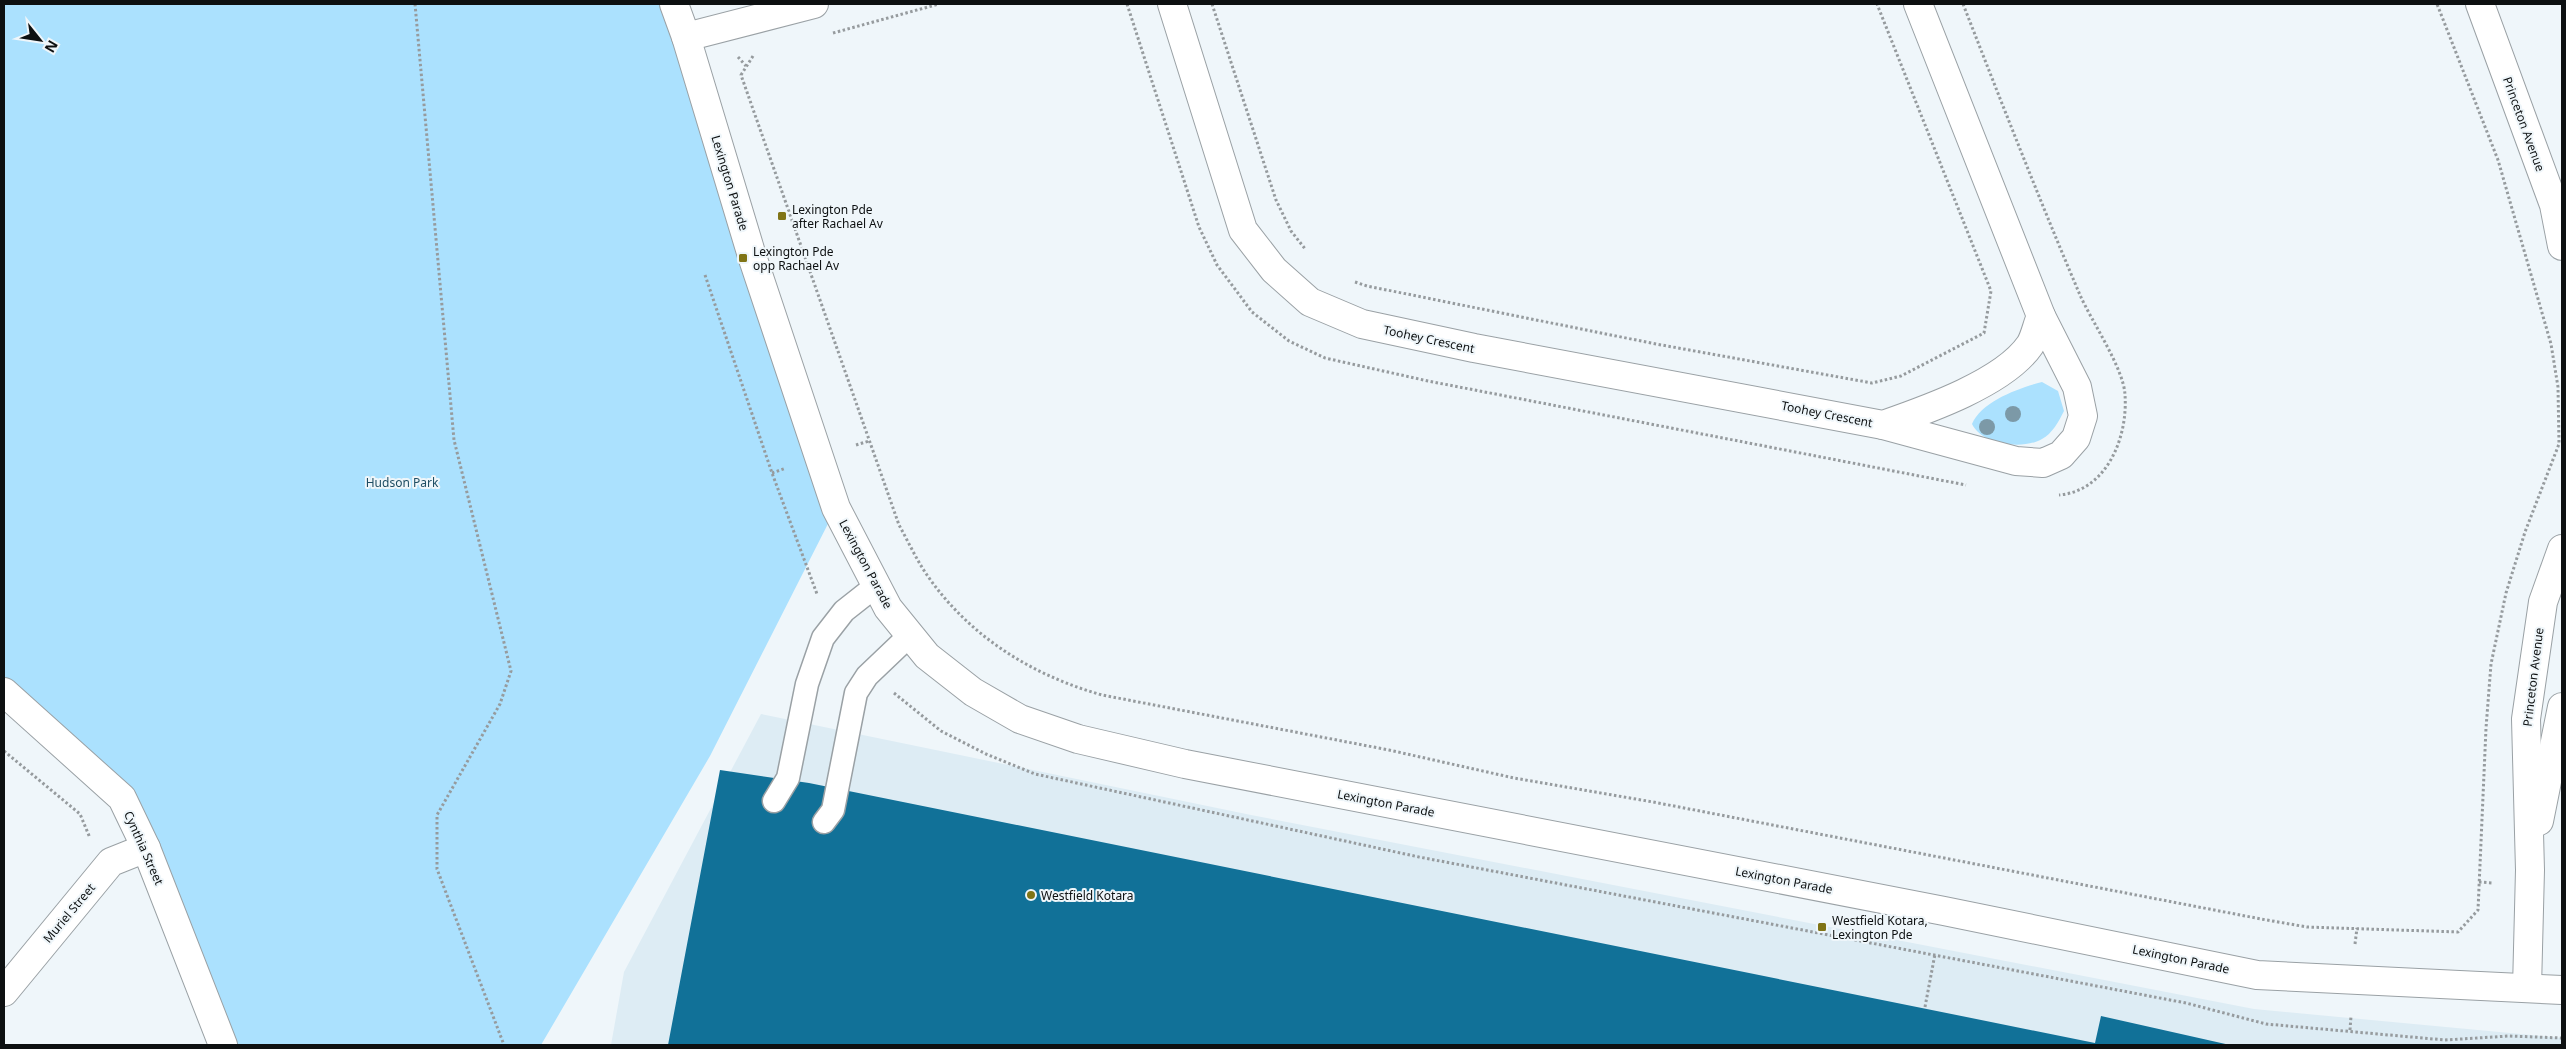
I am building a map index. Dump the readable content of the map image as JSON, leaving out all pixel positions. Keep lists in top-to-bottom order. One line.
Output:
{"streets":{"street":["Princeton Avenue","Lexington Parade","Toohey Crescent","Cynthia Street","Muriel Street"]},"crossings":[["Princeton Avenue","Lexington Parade"],["Cynthia Street","Muriel Street"]],"parks":["Hudson Park"],"places":{"transit":["Lexington Pde after Rachael Av","Lexington Pde opp Rachael Av","Westfield Kotara, Lexington Pde"],"other":["Westfield Kotara"]},"north":"bottom right"}
